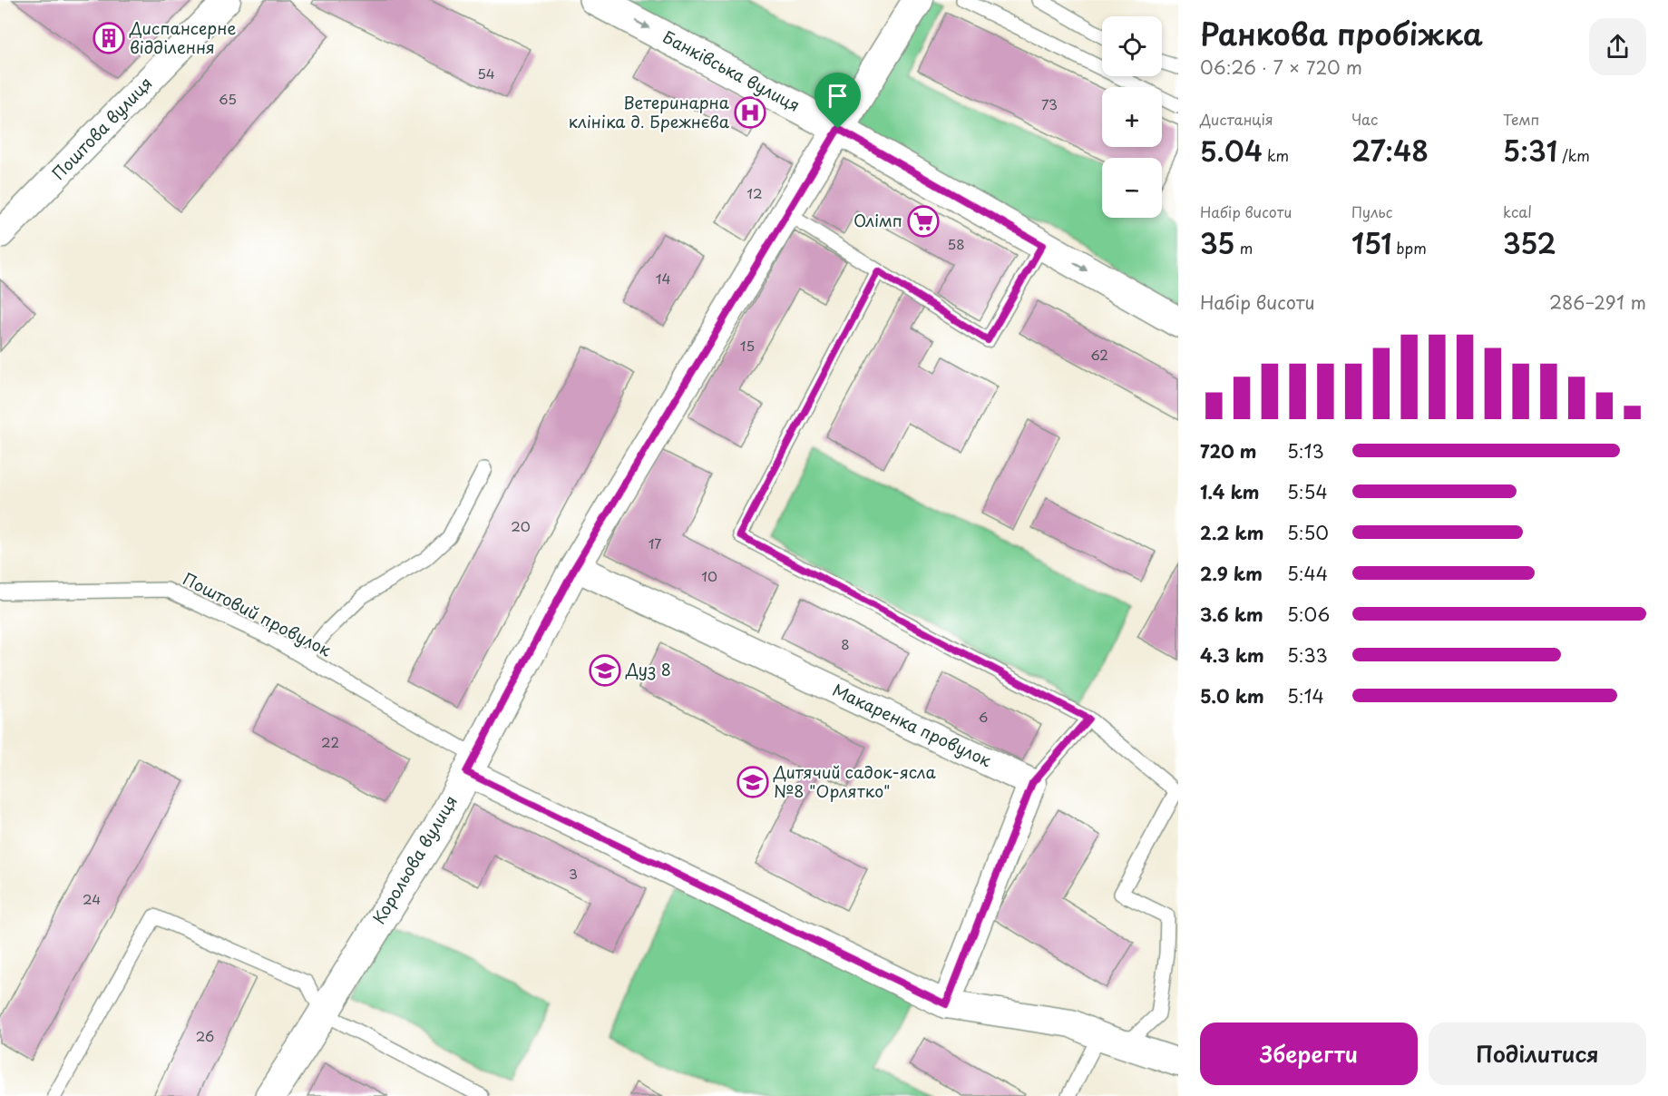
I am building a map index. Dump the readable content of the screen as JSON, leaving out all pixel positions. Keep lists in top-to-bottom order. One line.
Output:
{"streets":{"street":["Банківська вулиця","Поштова вулиця","Макаренка провулок","Корольова вулиця"],"lane":["Поштовий провулок"]},"crossings":[["Банківська вулиця","Корольова вулиця"],["Поштовий провулок","Корольова вулиця"],["Макаренка провулок","Корольова вулиця"]],"one_way":["Банківська вулиця"],"places":{"building":["Диспансерне відділення"],"hospital":["Ветеринарна клініка д. Брежнєва"],"supermarket":["Олімп"],"school or university":["Дуз 8","Дитячий садок-ясла №8 \"Орлятко\""]},"house_numbers":["54","65","73","12","58","14","15","62","20","17","10","8","6","22","3","24","26"],"page":{"heading":["Ранкова пробіжка","06:26 · 7 × 720 m"],"map_buttons":["+","−"],"stats":[["Дистанція","5.04 km"],["Час","27:48"],["Темп","5:31 /km"],["Набір висоти","35 m"],["Пульс","151 bpm"],["kcal","352"]],"chart":["Набір висоти","286–291 m"],"list":[{"name":"720 m","note":"5:13"},{"name":"1.4 km","note":"5:54"},{"name":"2.2 km","note":"5:50"},{"name":"2.9 km","note":"5:44"},{"name":"3.6 km","note":"5:06"},{"name":"4.3 km","note":"5:33"},{"name":"5.0 km","note":"5:14"}],"buttons":["Зберегти","Поділитися"]}}
